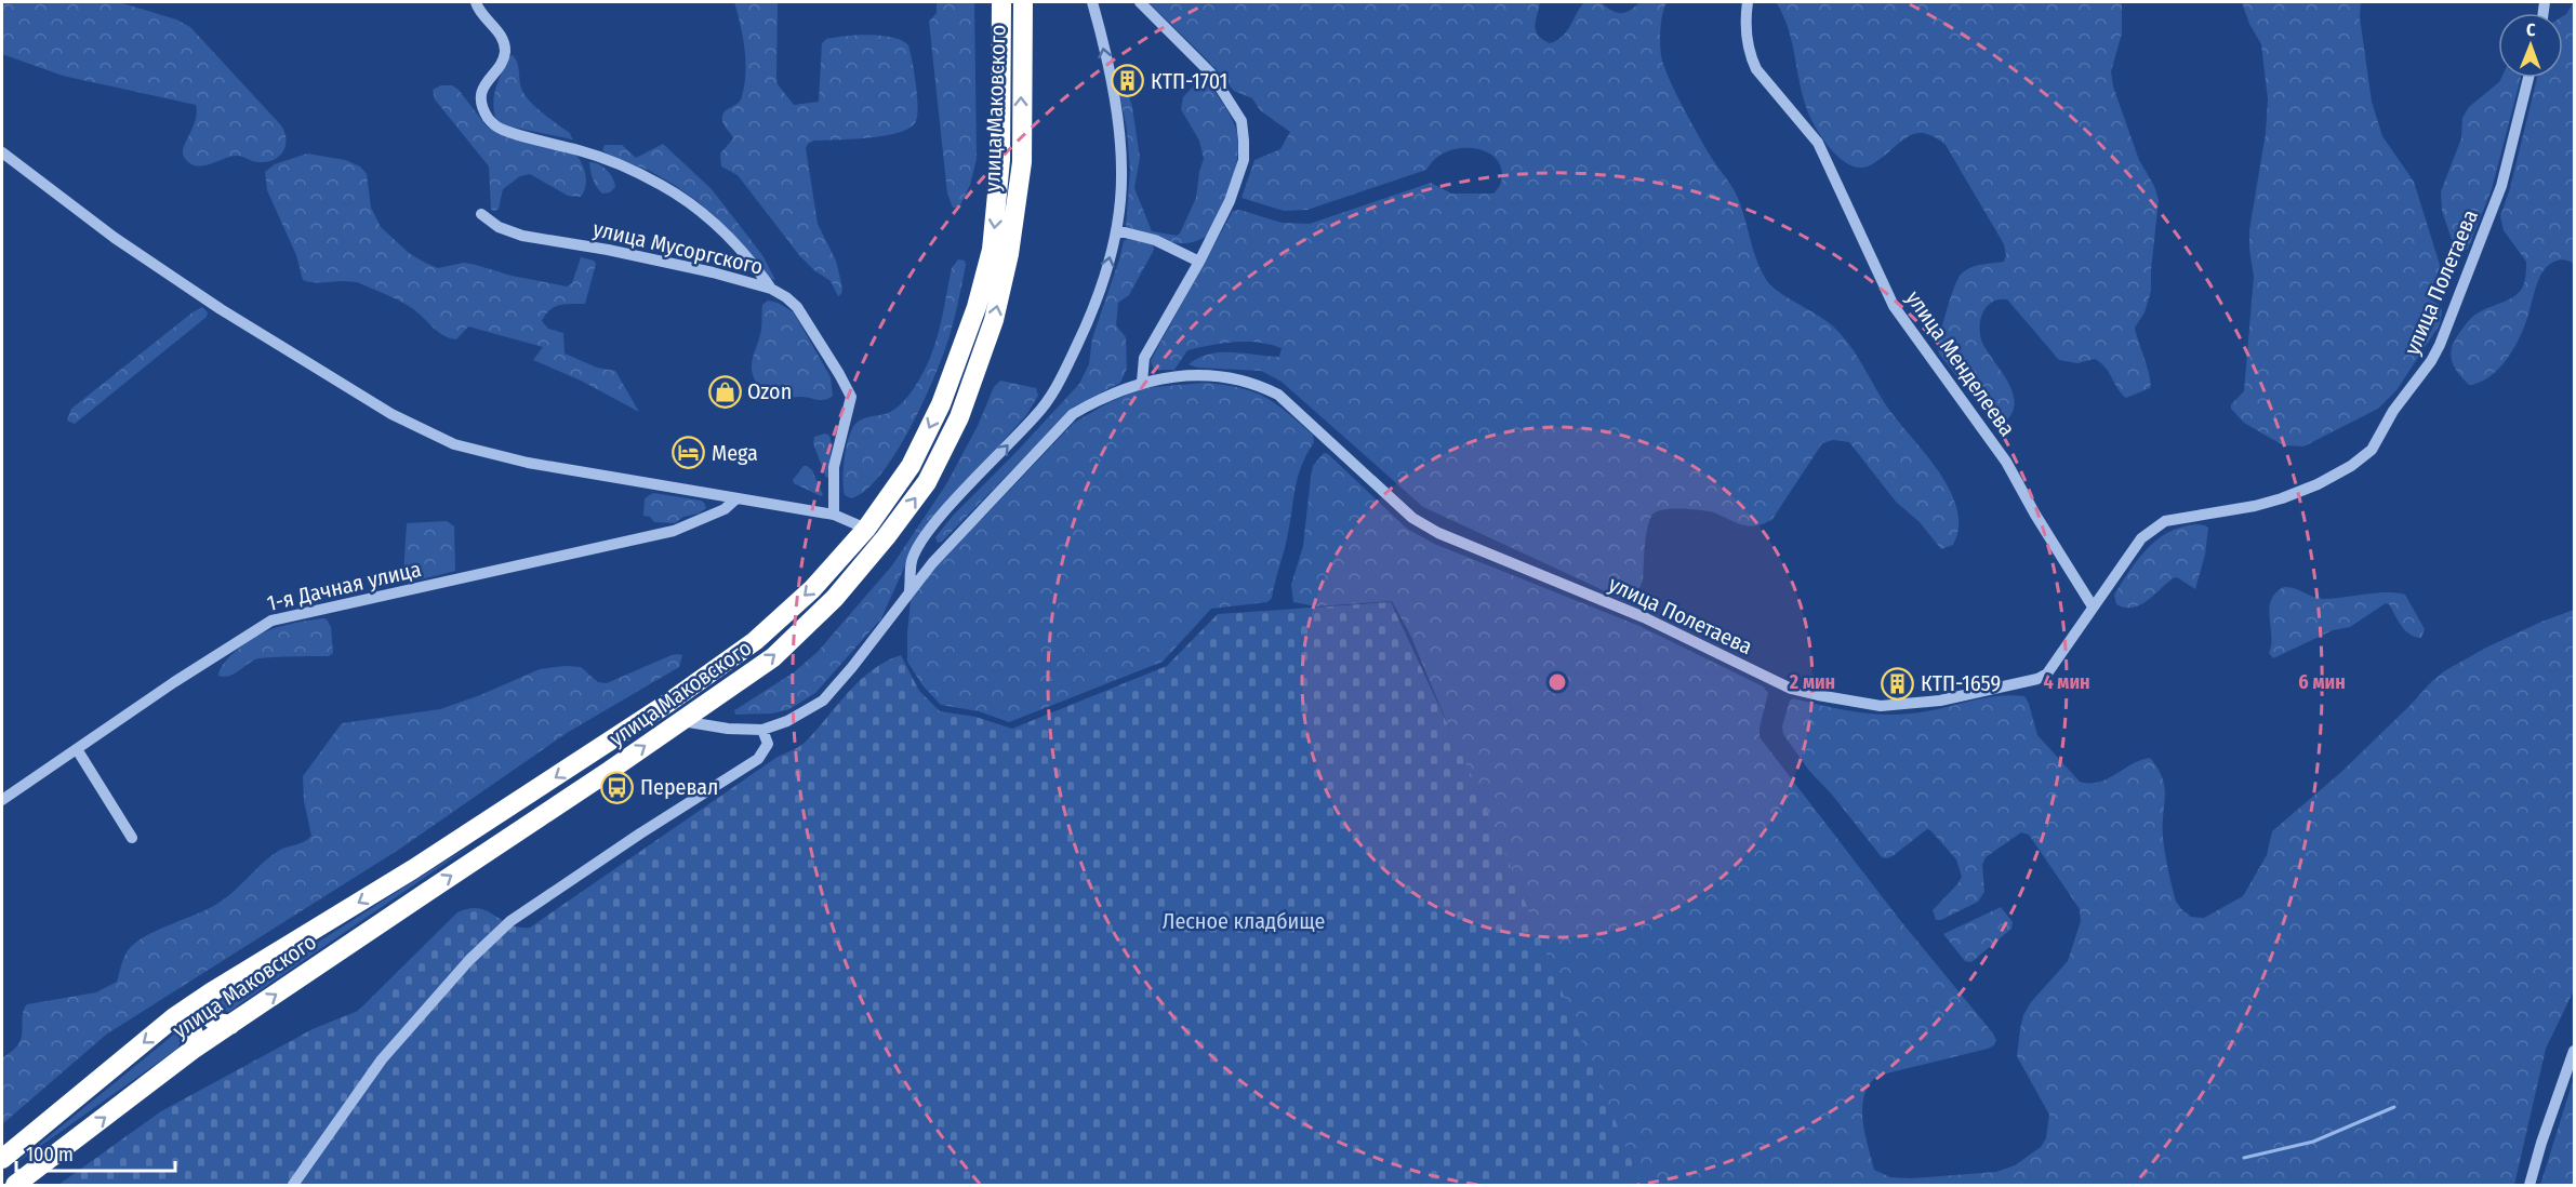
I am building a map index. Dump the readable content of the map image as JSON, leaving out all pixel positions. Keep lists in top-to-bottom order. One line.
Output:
{"streets":{"highway":["улица Маковского"],"street":["улица Мусоргского","улица Полетаева","улица Менделеева","1-я Дачная улица"]},"crossings":[["улица Полетаева","улица Менделеева"]],"parks":["Лесное кладбище"],"places":{"building":["КТП-1701","КТП-1659"],"shop":["Ozon"],"hotel":["Mega"],"bus stop":["Перевал"]},"scale_bar":"100 m","north":"top","rings":["2 мин","4 мин","6 мин"]}
